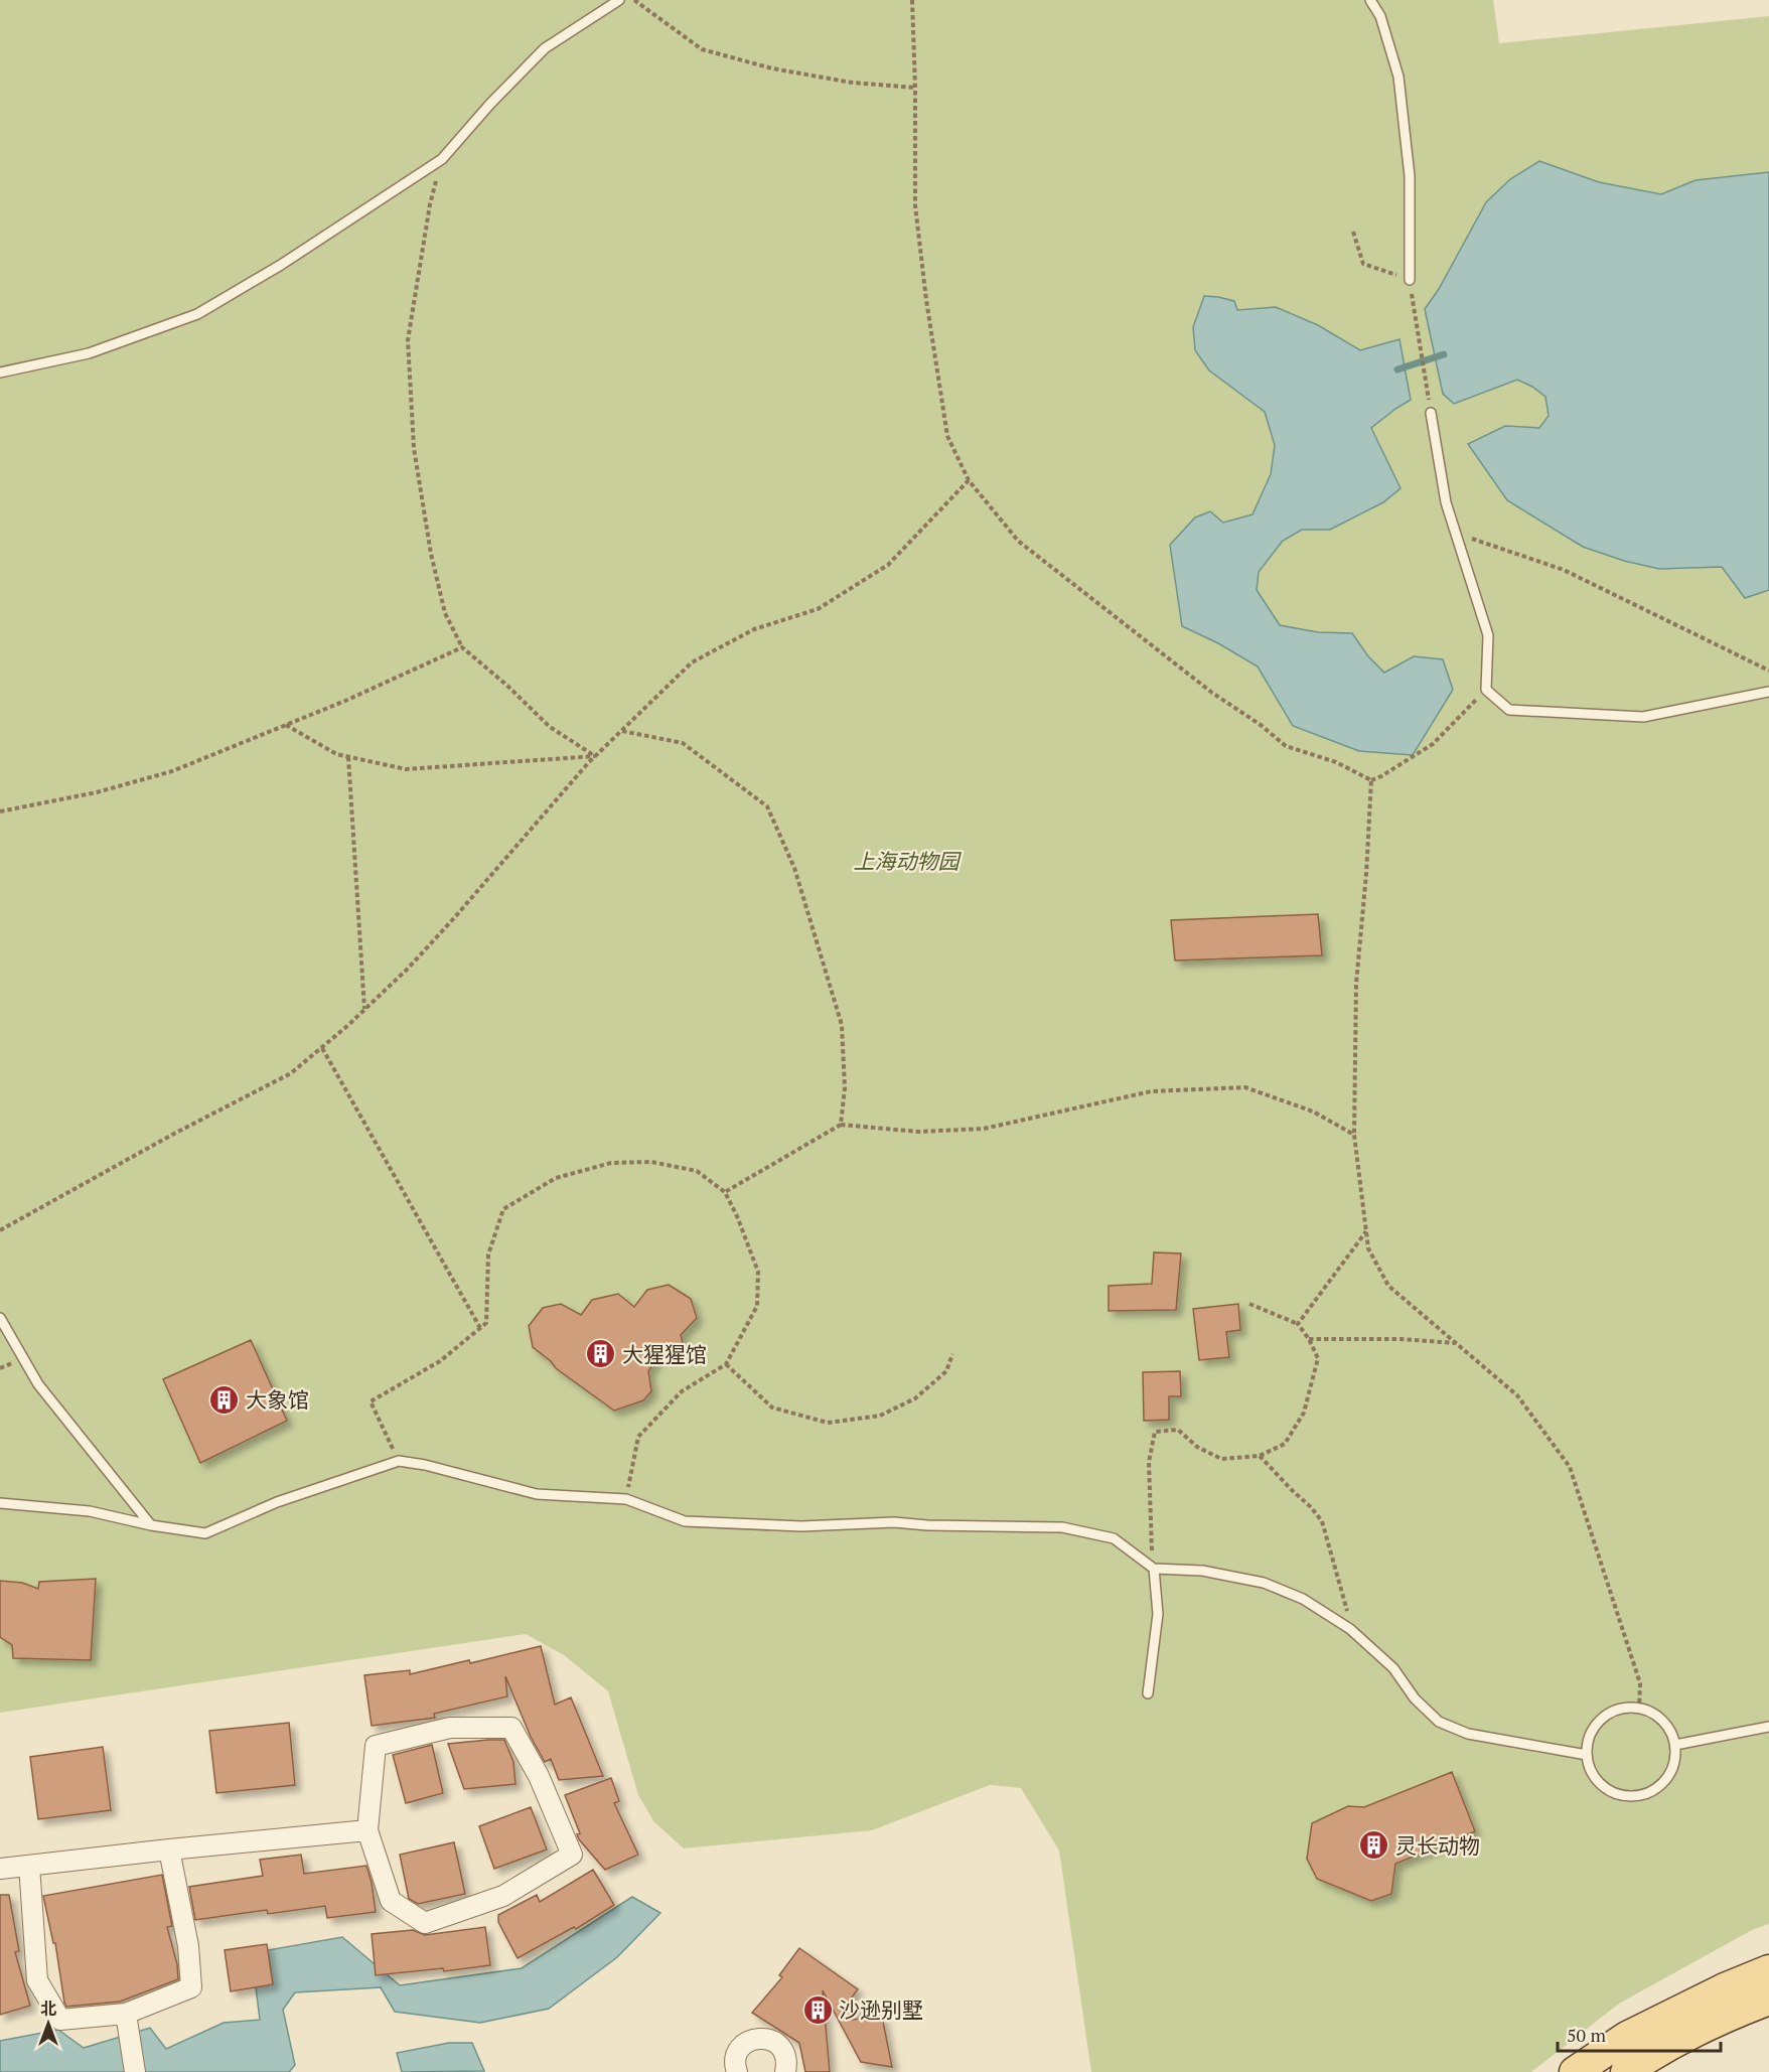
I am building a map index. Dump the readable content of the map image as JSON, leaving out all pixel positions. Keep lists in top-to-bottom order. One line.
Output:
{"parks":["上海动物园"],"places":{"building":["大猩猩馆","大象馆","灵长动物","沙逊别墅"]},"scale_bar":"50 m","north":"top"}
